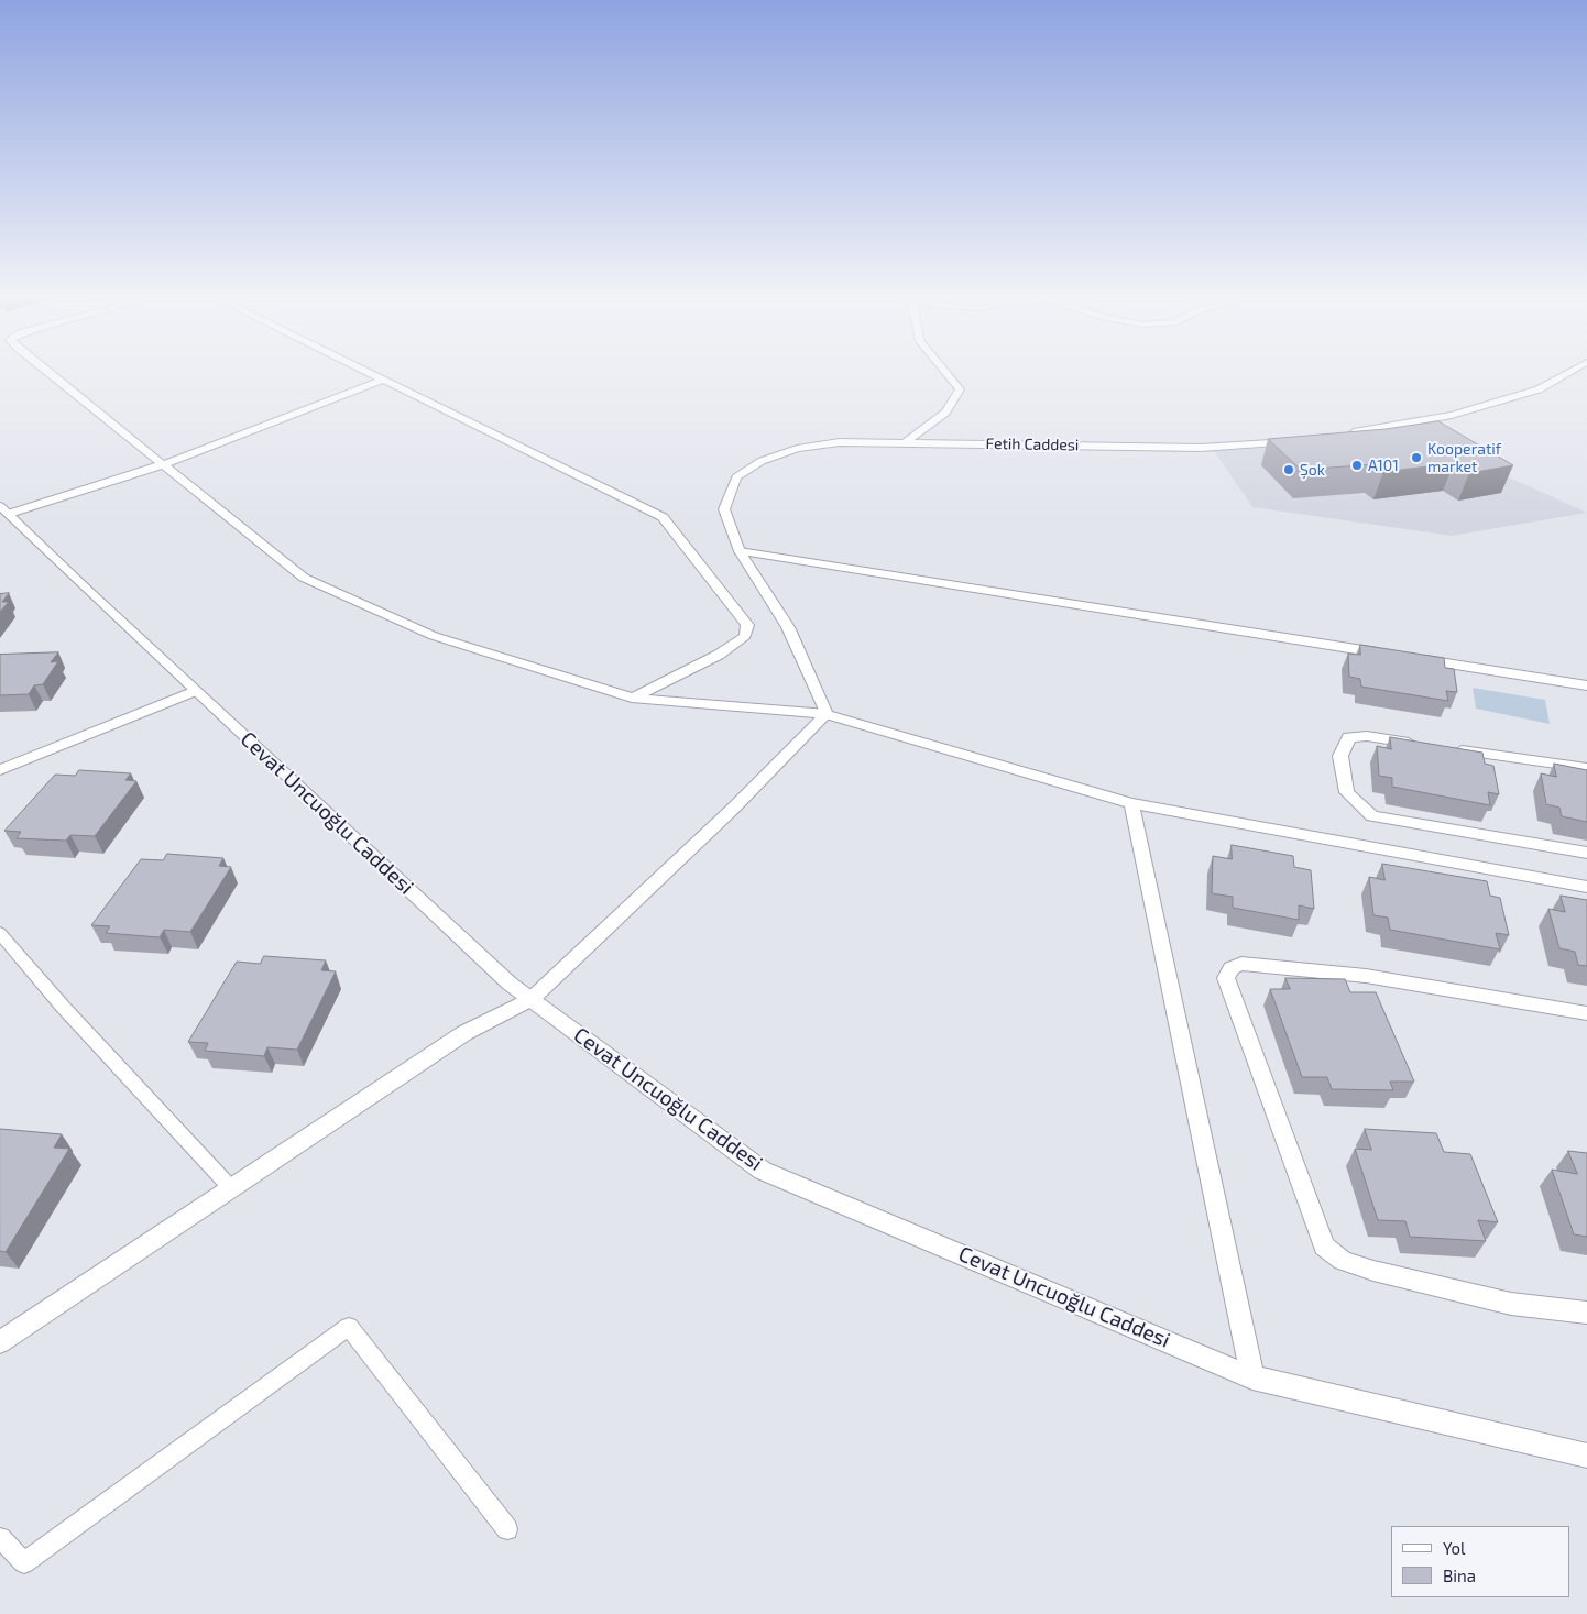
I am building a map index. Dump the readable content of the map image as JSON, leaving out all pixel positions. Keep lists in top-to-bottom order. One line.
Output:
{"streets":{"street":["Fetih Caddesi","Cevat Uncuoğlu Caddesi"]},"places":["Kooperatif market","A101","Şok"],"legend":["Yol","Bina"]}
